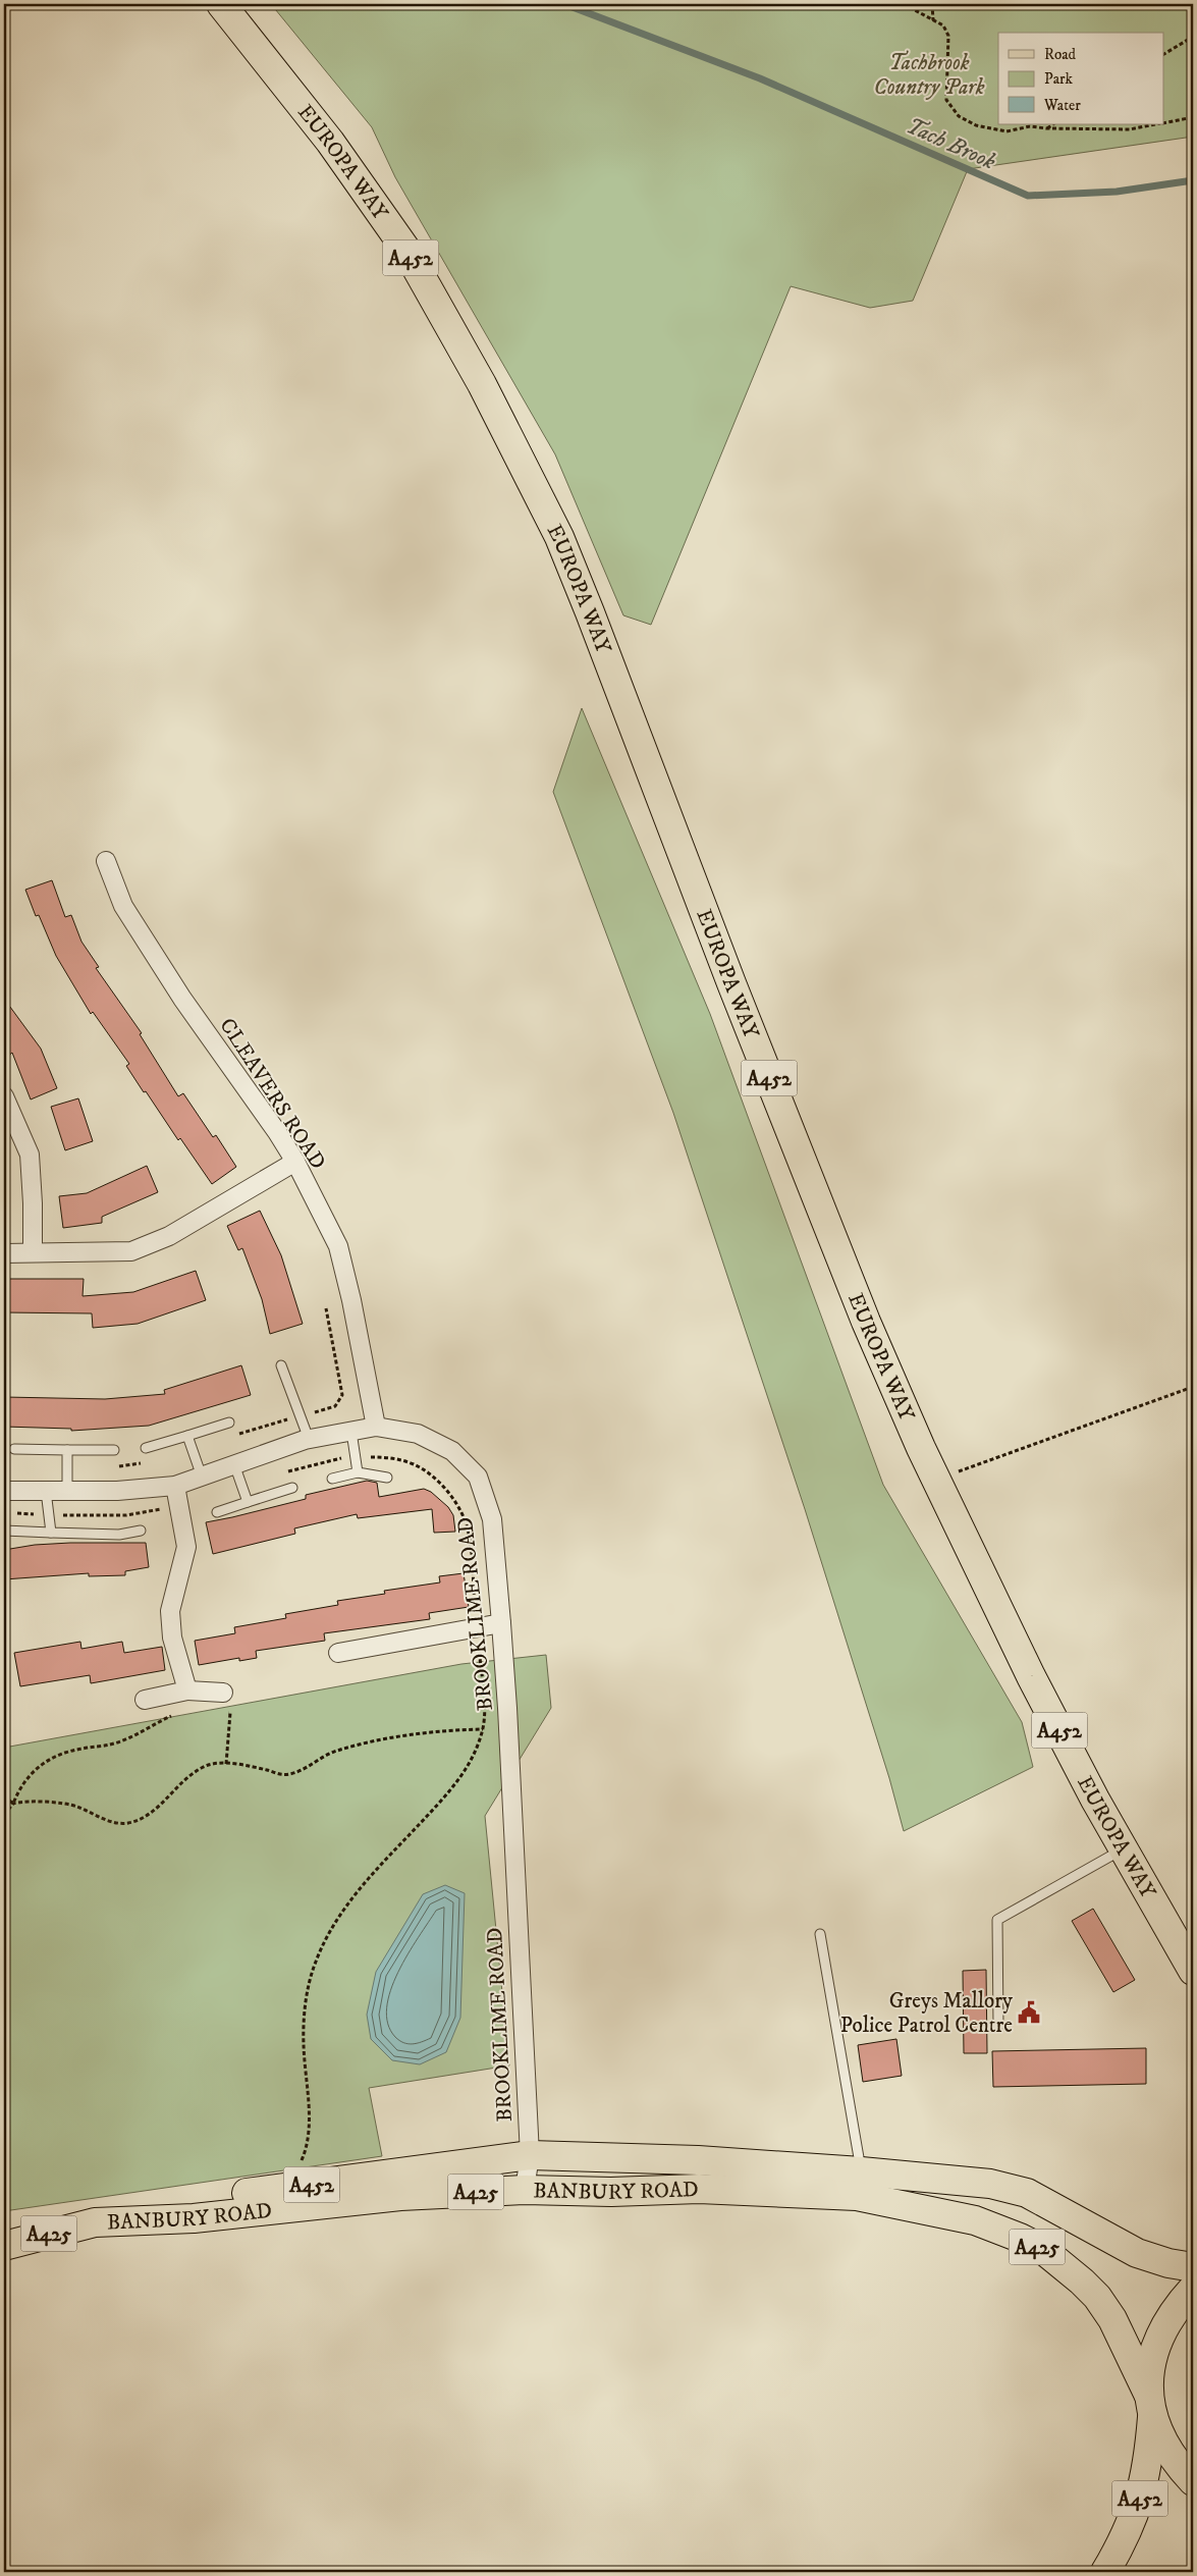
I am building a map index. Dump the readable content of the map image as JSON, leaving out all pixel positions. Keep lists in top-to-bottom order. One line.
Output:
{"streets":{"main road":["EUROPA WAY","A452","BANBURY ROAD","A425"],"street":["CLEAVERS ROAD","BROOKLIME ROAD"]},"crossings":[["A452","BROOKLIME ROAD"],["A452","BANBURY ROAD"],["A452","A425"],["CLEAVERS ROAD","BROOKLIME ROAD"],["BROOKLIME ROAD","BANBURY ROAD"]],"water":["Tach Brook"],"parks":["Tachbrook Country Park"],"places":{"public building":["Greys Mallory Police Patrol Centre"]},"legend":["Road","Park","Water"]}
